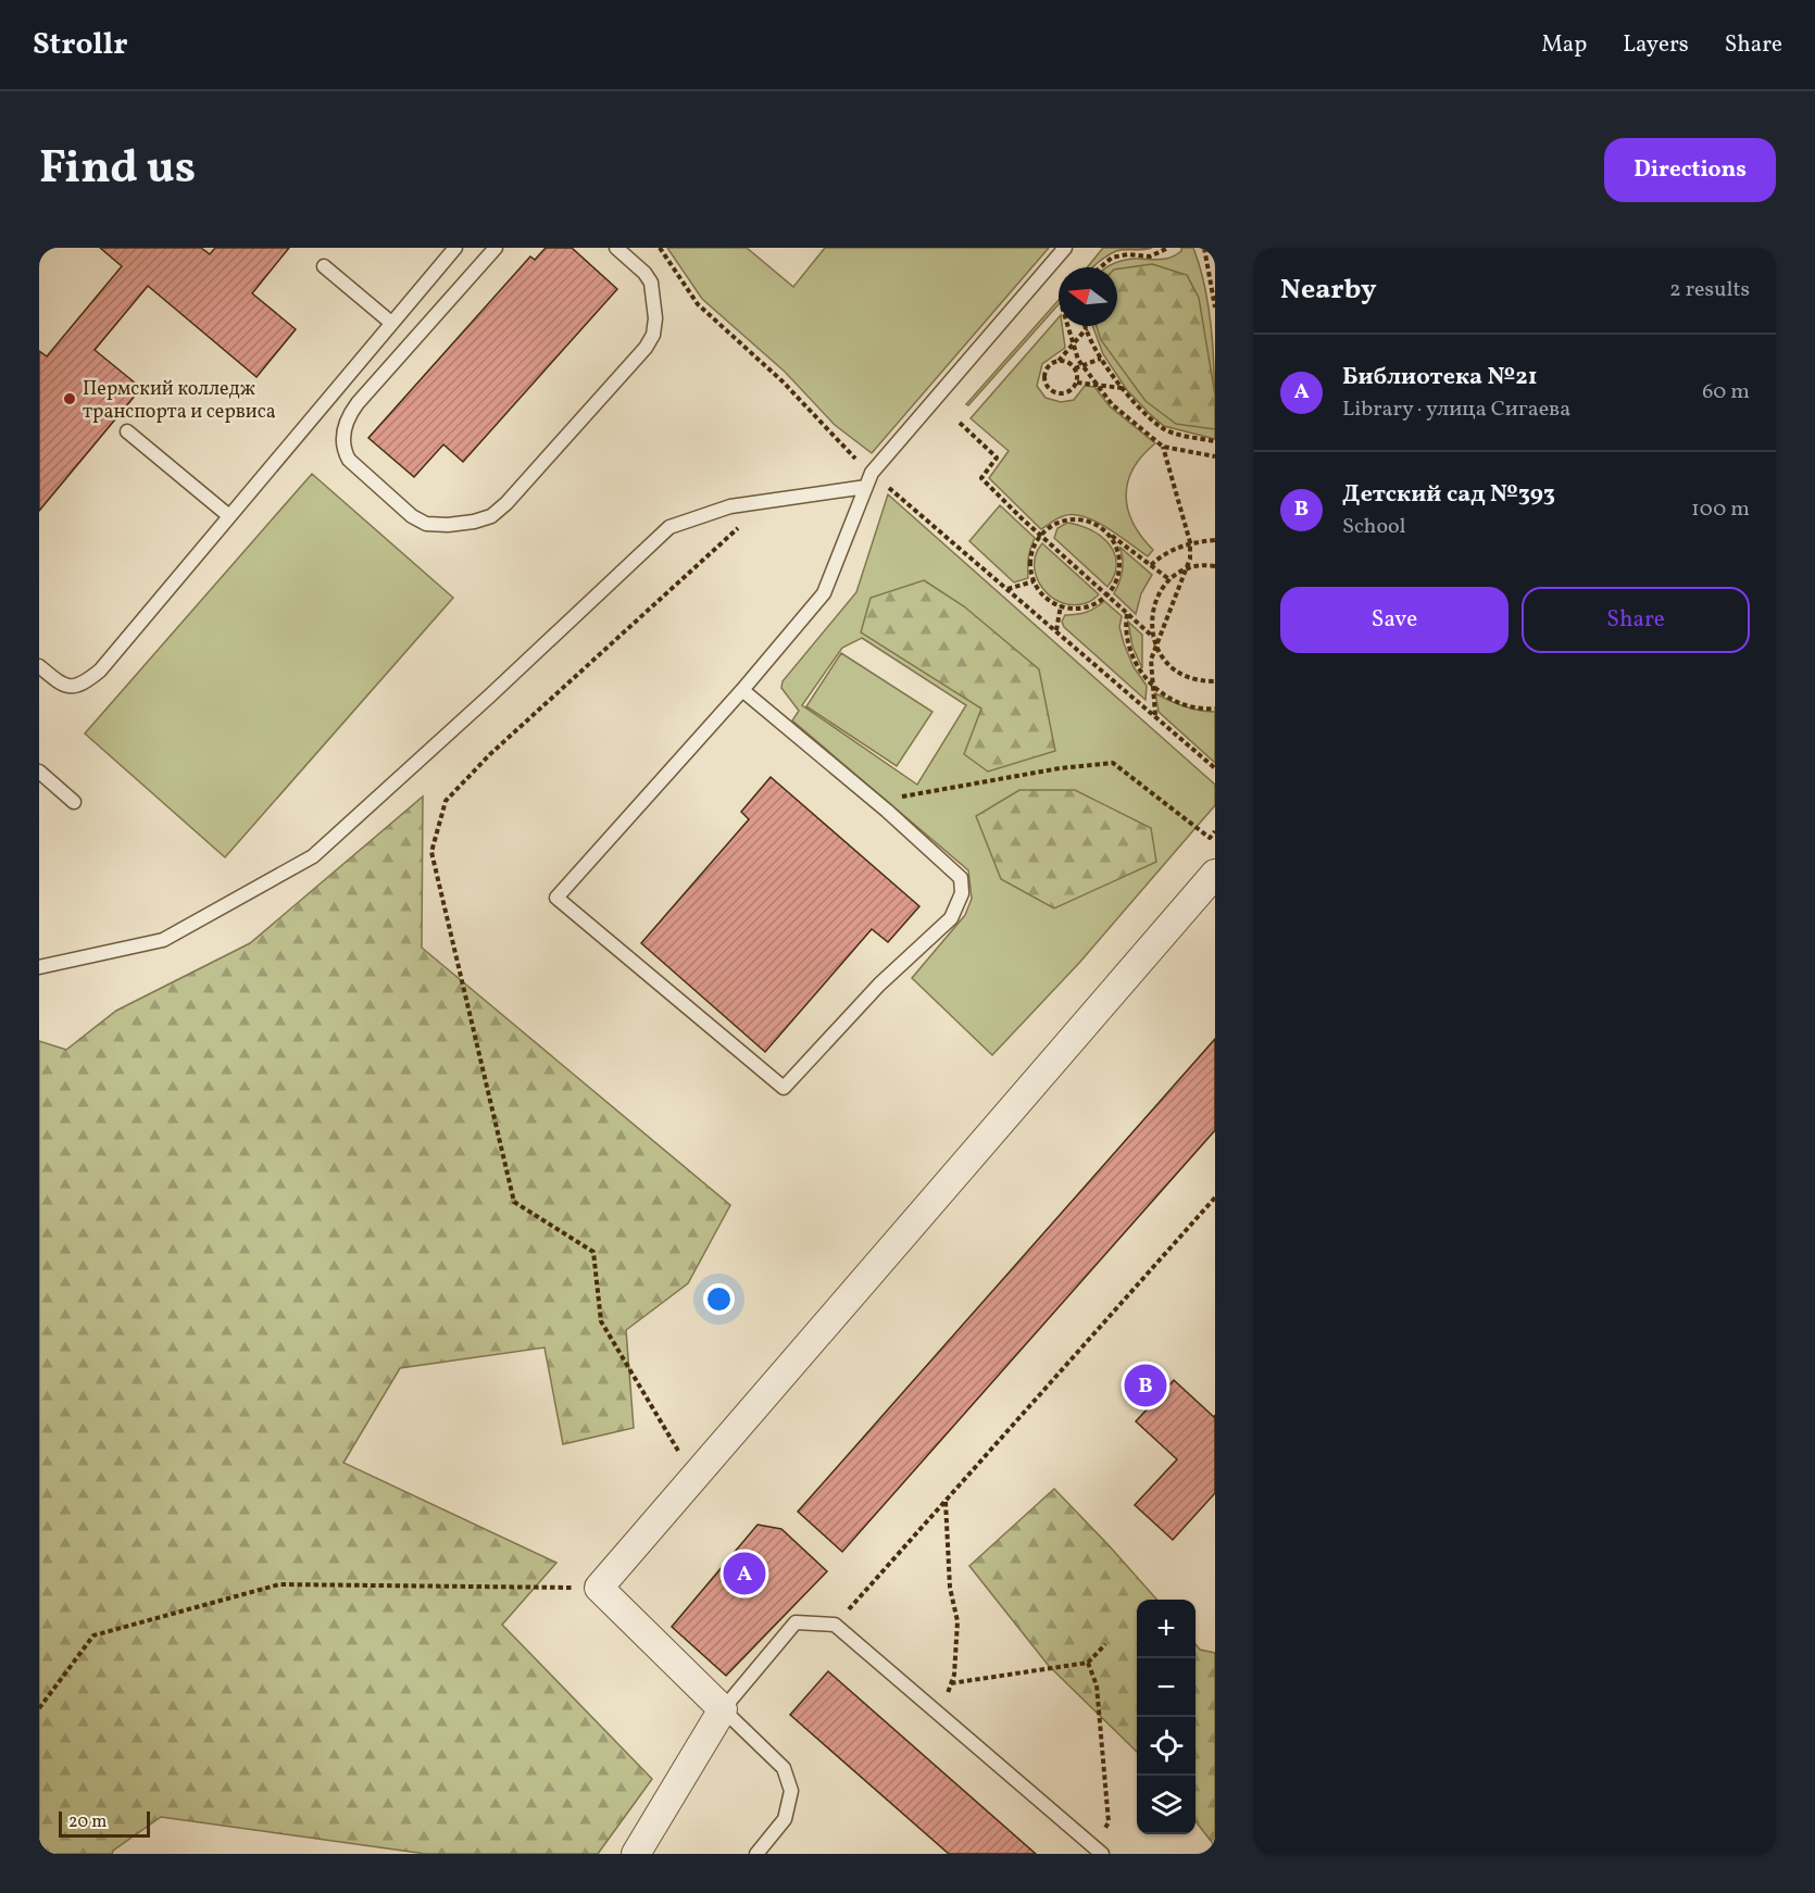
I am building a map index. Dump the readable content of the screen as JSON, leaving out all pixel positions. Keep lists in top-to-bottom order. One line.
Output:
{"places":["Пермский колледж транспорта и сервиса"],"scale_bar":"20 m","north":"left","page":{"header":"Strollr","nav":["Map","Layers","Share"],"title":"Find us","buttons":["Directions",["Save","Share"]],"heading":["Nearby","2 results"],"list":[{"mark":"A","name":"Библиотека №21","note":"Library · улица Сигаева","value":"60 m"},{"mark":"B","name":"Детский сад №393","note":"School","value":"100 m"}],"pins":["B","A"],"map_buttons":["+","−"],"scale":"20 m"}}
